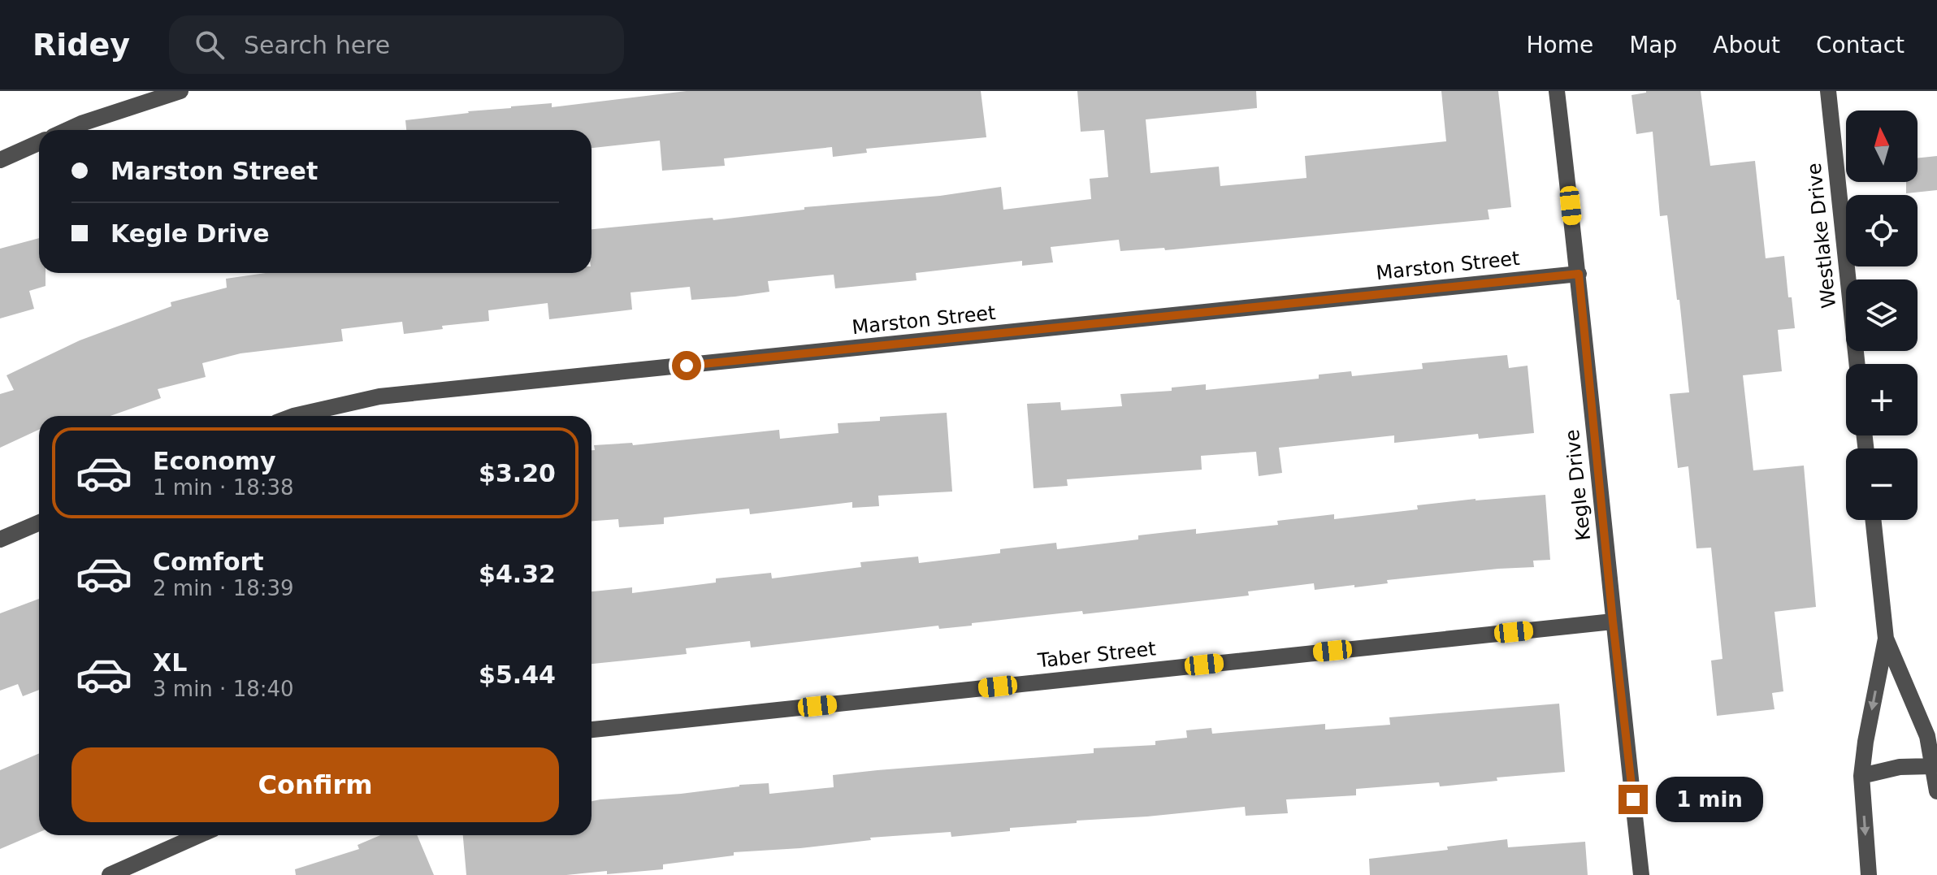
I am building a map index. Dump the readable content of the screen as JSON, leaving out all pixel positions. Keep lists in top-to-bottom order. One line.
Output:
{"streets":{"street":["Westlake Drive","Marston Street","Kegle Drive","Taber Street"]},"crossings":[["Marston Street","Kegle Drive"],["Kegle Drive","Taber Street"]],"north":"top","page":{"header":"Ridey","search":"Search here","nav":["Home","Map","About","Contact"],"map_buttons":["+","−"],"banner":["Marston Street","Kegle Drive"],"list":[{"name":"Economy","note":"1 min · 18:38","value":"$3.20"},{"name":"Comfort","note":"2 min · 18:39","value":"$4.32"},{"name":"XL","note":"3 min · 18:40","value":"$5.44"}],"buttons":"Confirm","bubble":"1 min"}}
